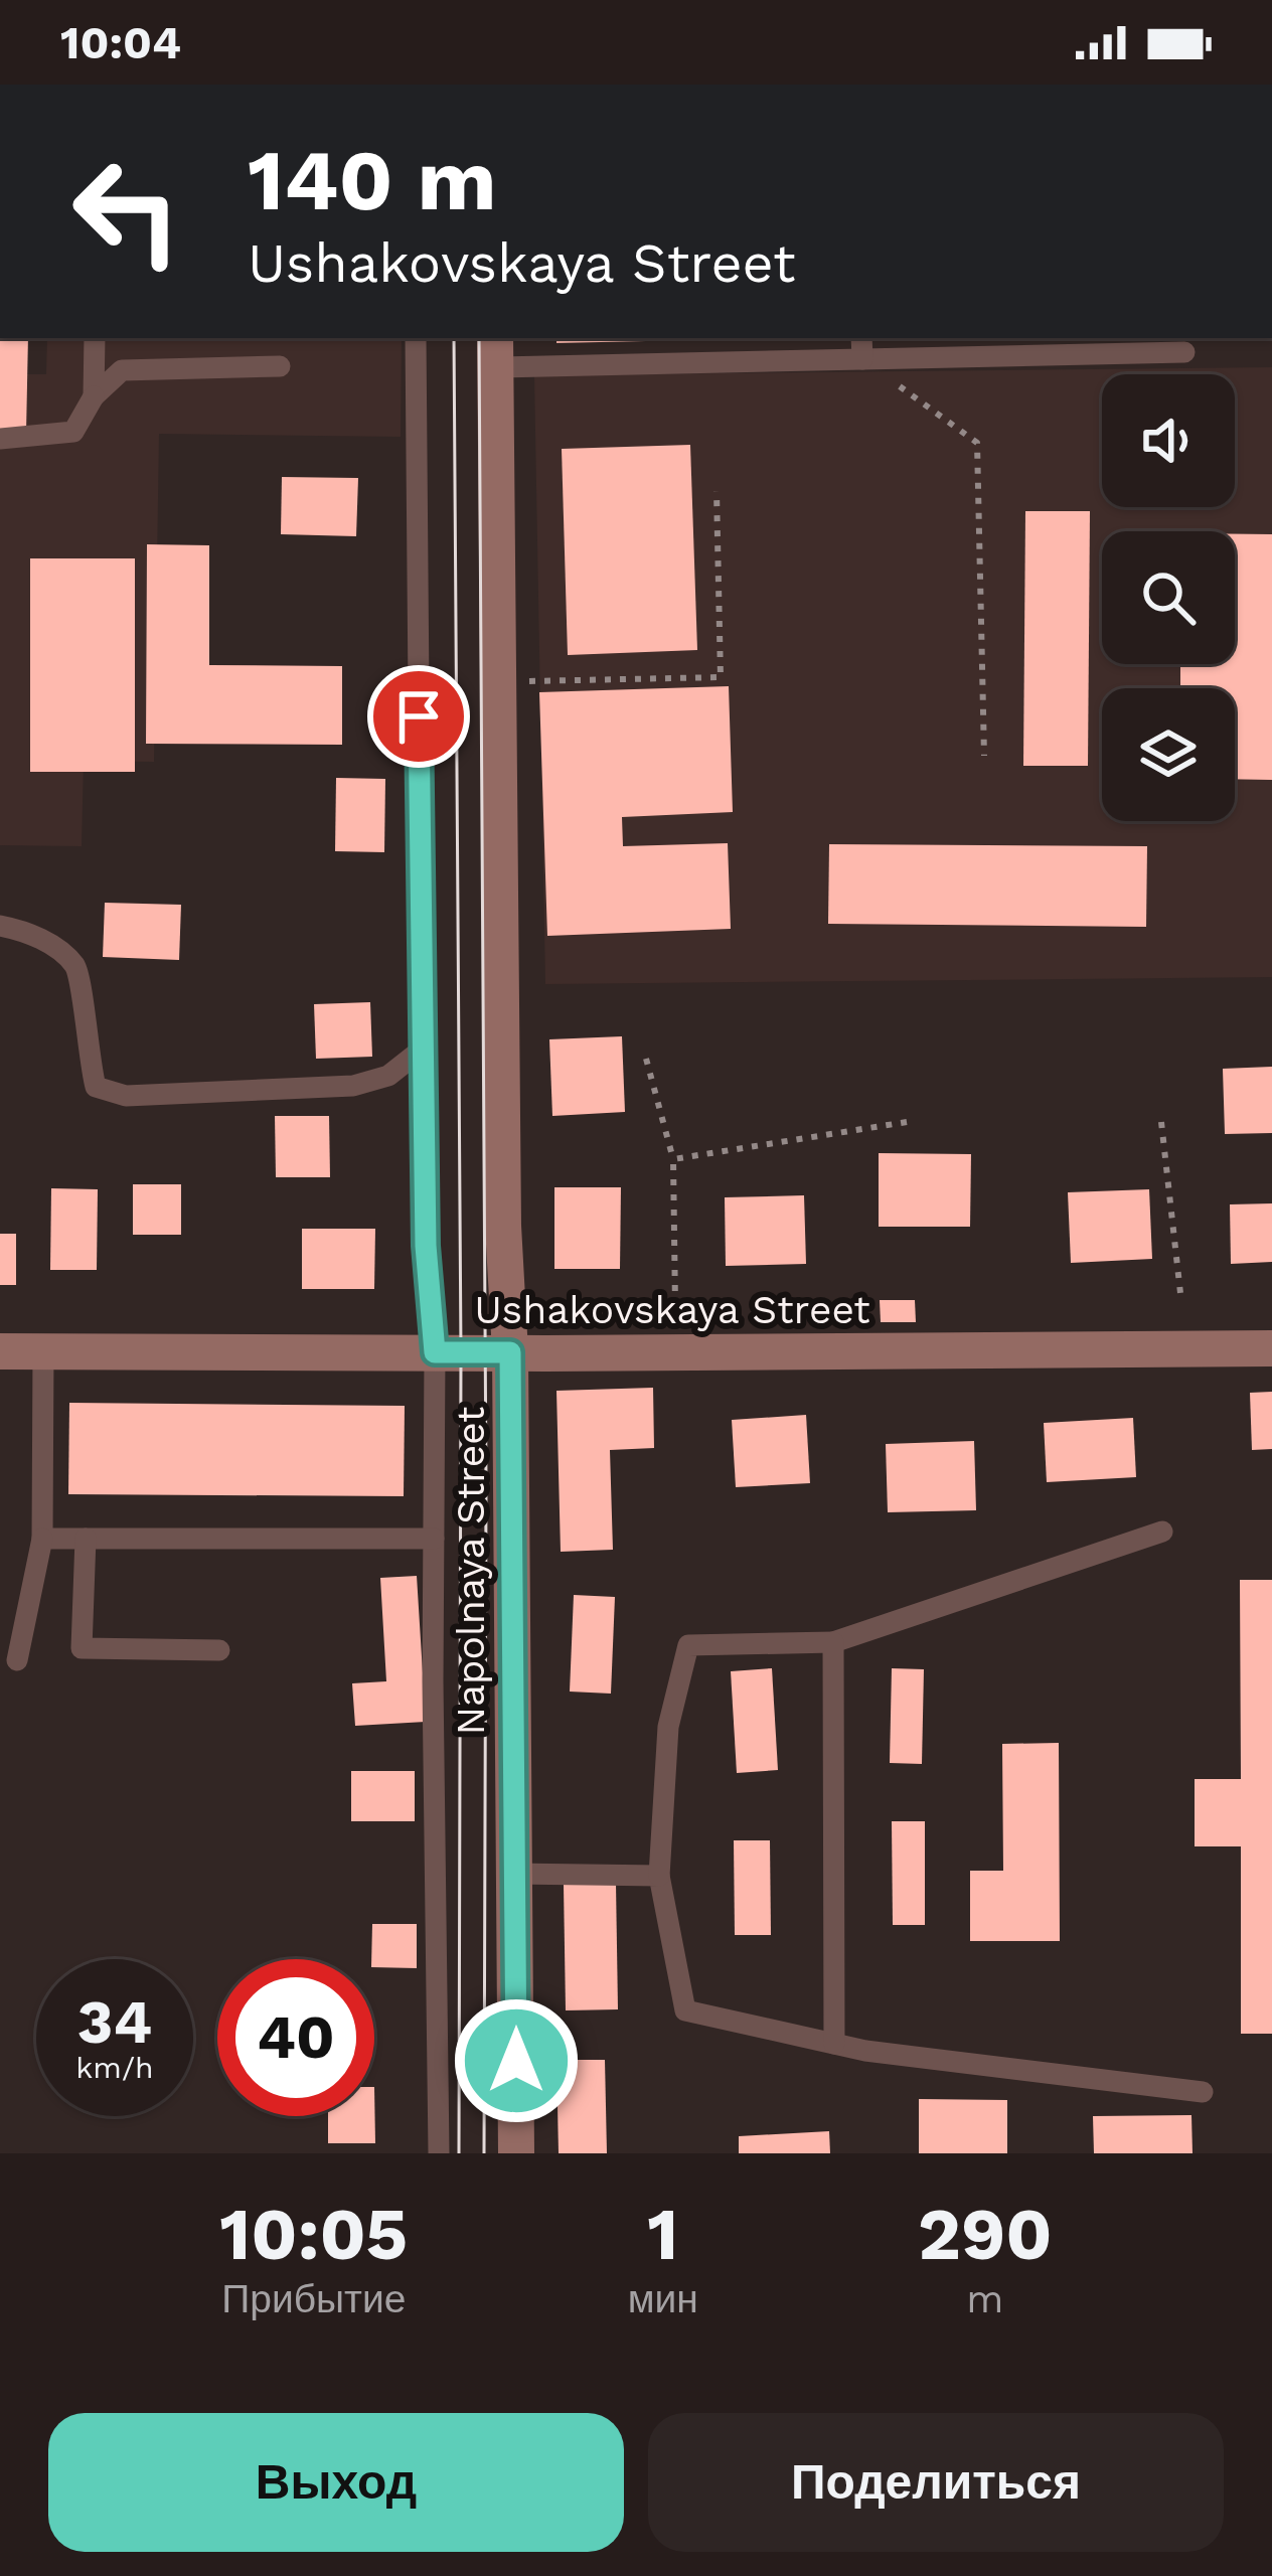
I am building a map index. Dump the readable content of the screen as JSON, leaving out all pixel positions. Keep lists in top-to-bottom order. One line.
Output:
{"streets":{"street":["Ushakovskaya Street","Napolnaya Street"]},"crossings":[["Ushakovskaya Street","Napolnaya Street"]],"page":{"status":"10:04","turn":["140 m","Ushakovskaya Street"],"speed":"34 km/h","limit":"40","eta":["10:05","Прибытие","1","мин","290","m"],"buttons":["Выход","Поделиться"]}}
